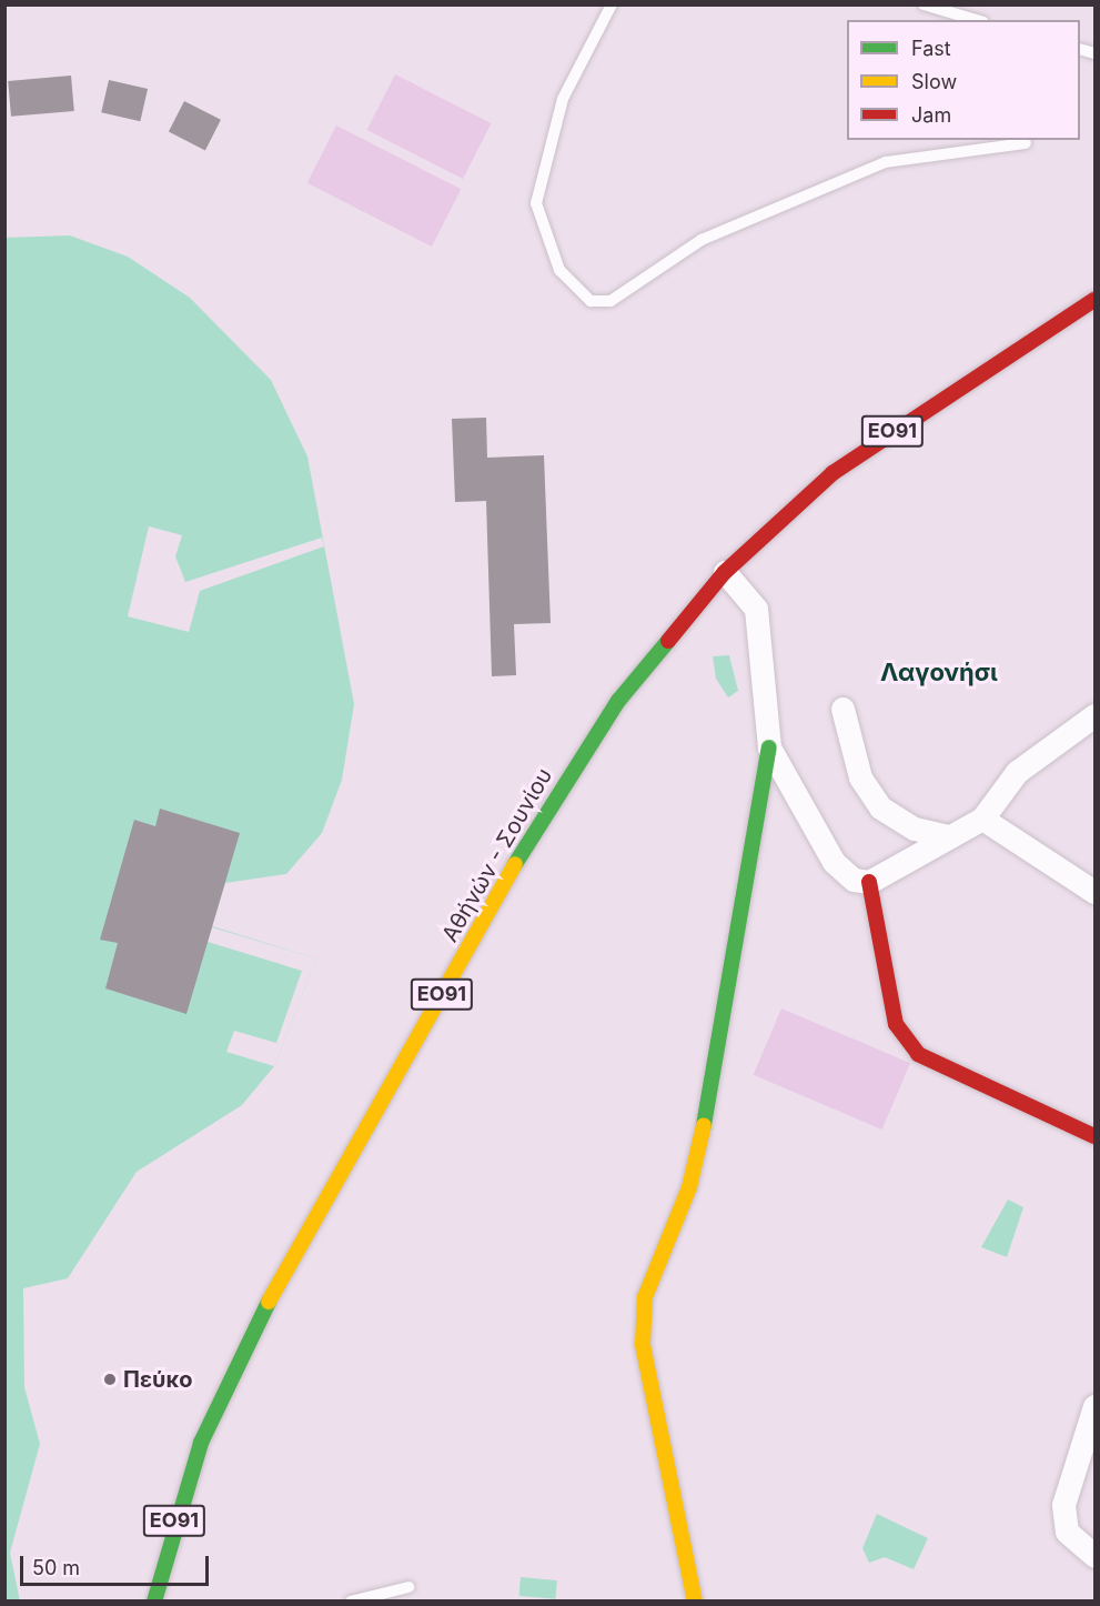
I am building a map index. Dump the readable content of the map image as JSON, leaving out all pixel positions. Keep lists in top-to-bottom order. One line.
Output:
{"streets":{"main road":["ΕΟ91","Αθήνών - Σουνίου"]},"districts":["Λαγονήσι"],"places":["Πεύκο"],"legend":["Fast","Slow","Jam"],"scale_bar":"50 m"}
